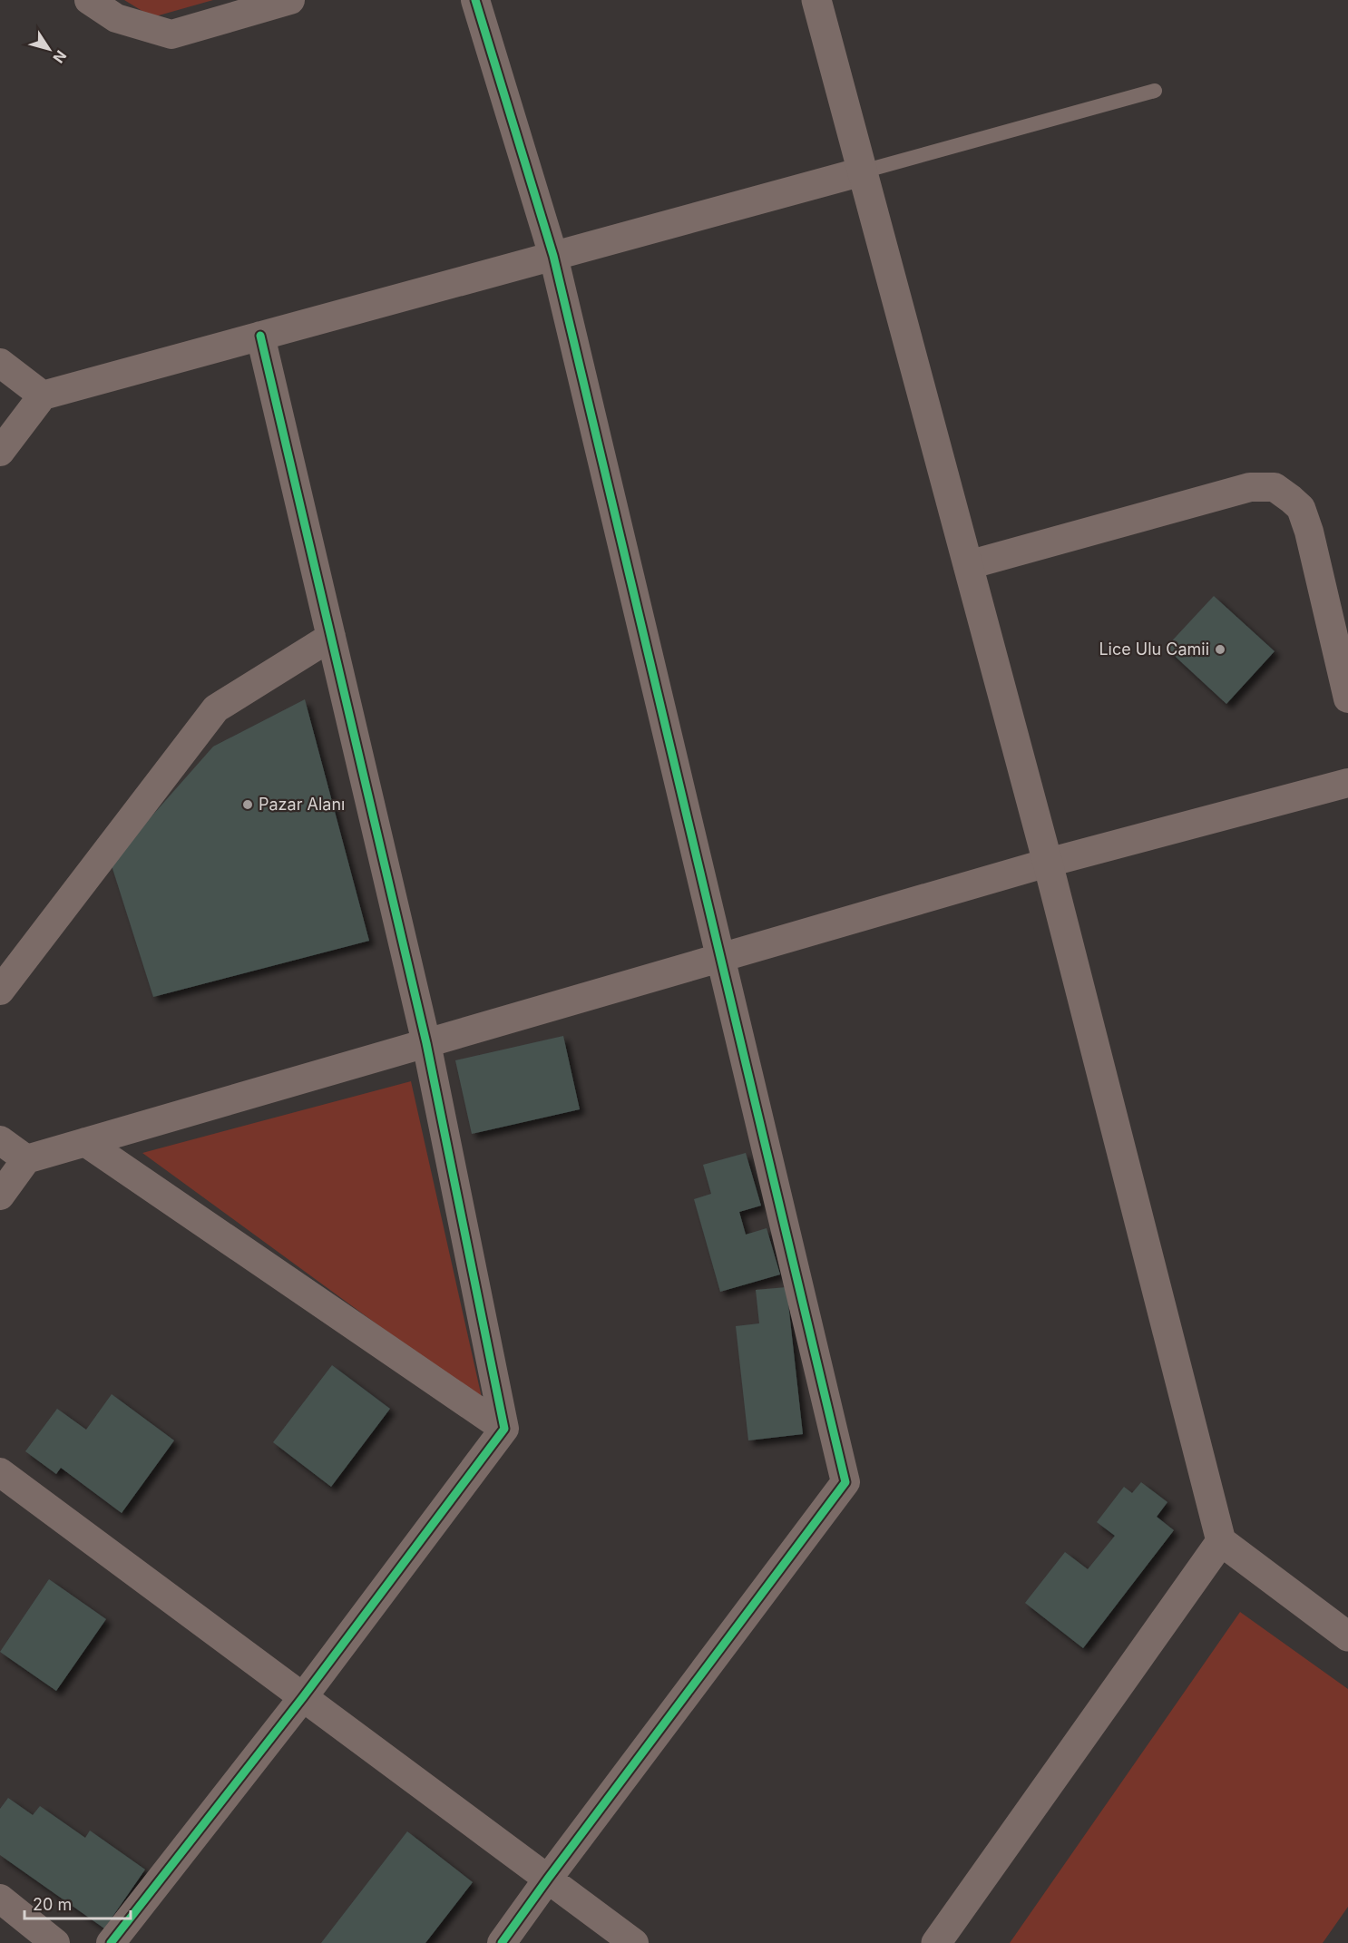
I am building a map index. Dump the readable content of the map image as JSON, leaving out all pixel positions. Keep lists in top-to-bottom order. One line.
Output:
{"places":["Lice Ulu Camii","Pazar Alanı"],"scale_bar":"20 m","north":"bottom right"}
